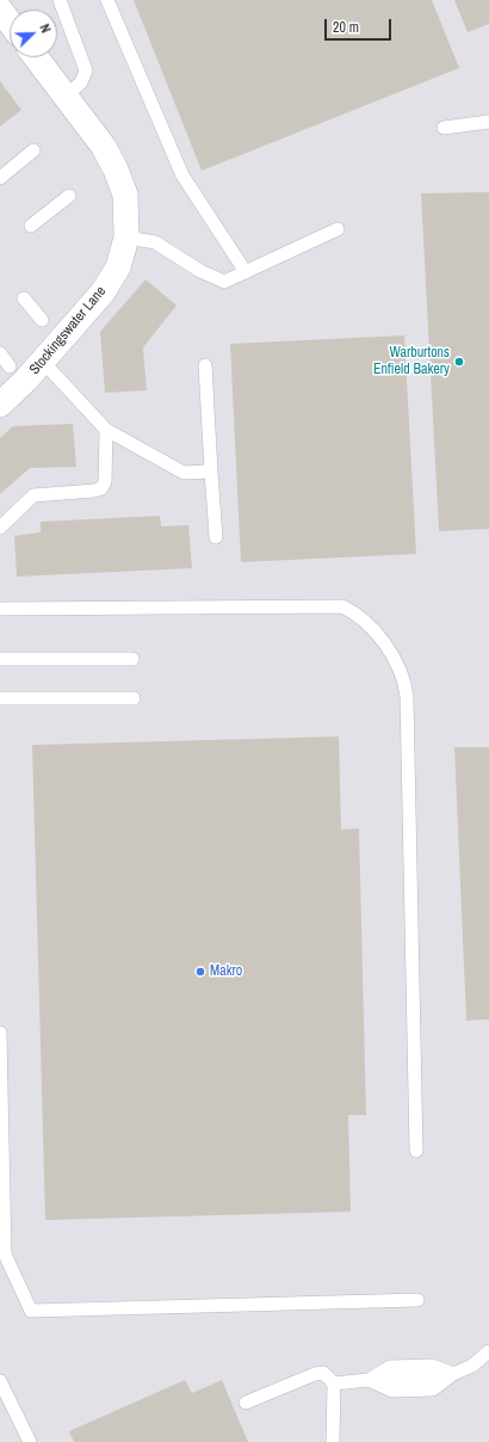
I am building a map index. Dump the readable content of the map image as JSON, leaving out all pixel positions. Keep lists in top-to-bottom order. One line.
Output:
{"streets":{"street":["Stockingswater Lane"]},"places":["Warburtons Enfield Bakery","Makro"],"scale_bar":"20 m","north":"top right"}
